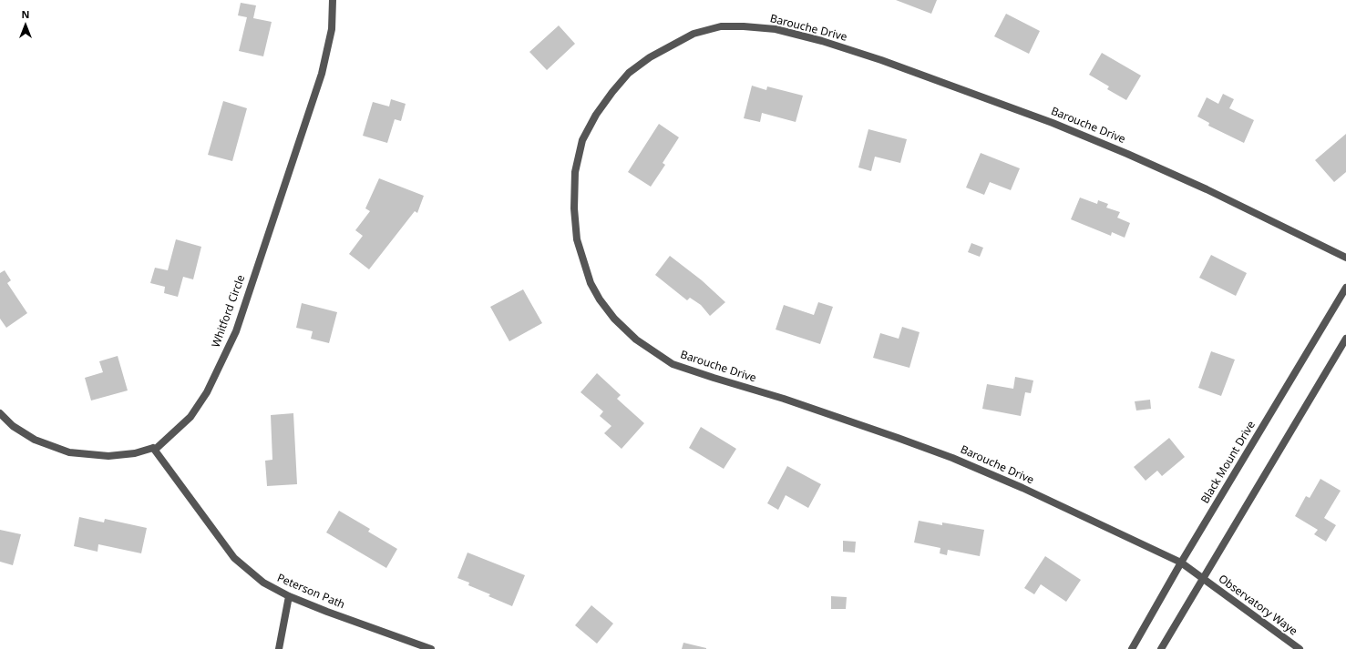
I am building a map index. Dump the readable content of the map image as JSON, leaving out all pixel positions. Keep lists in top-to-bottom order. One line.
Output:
{"streets":{"street":["Barouche Drive","Whitford Circle","Black Mount Drive","Peterson Path","Observatory Waye"]},"crossings":[["Barouche Drive","Black Mount Drive"],["Barouche Drive","Observatory Waye"],["Whitford Circle","Peterson Path"]],"north":"top"}
